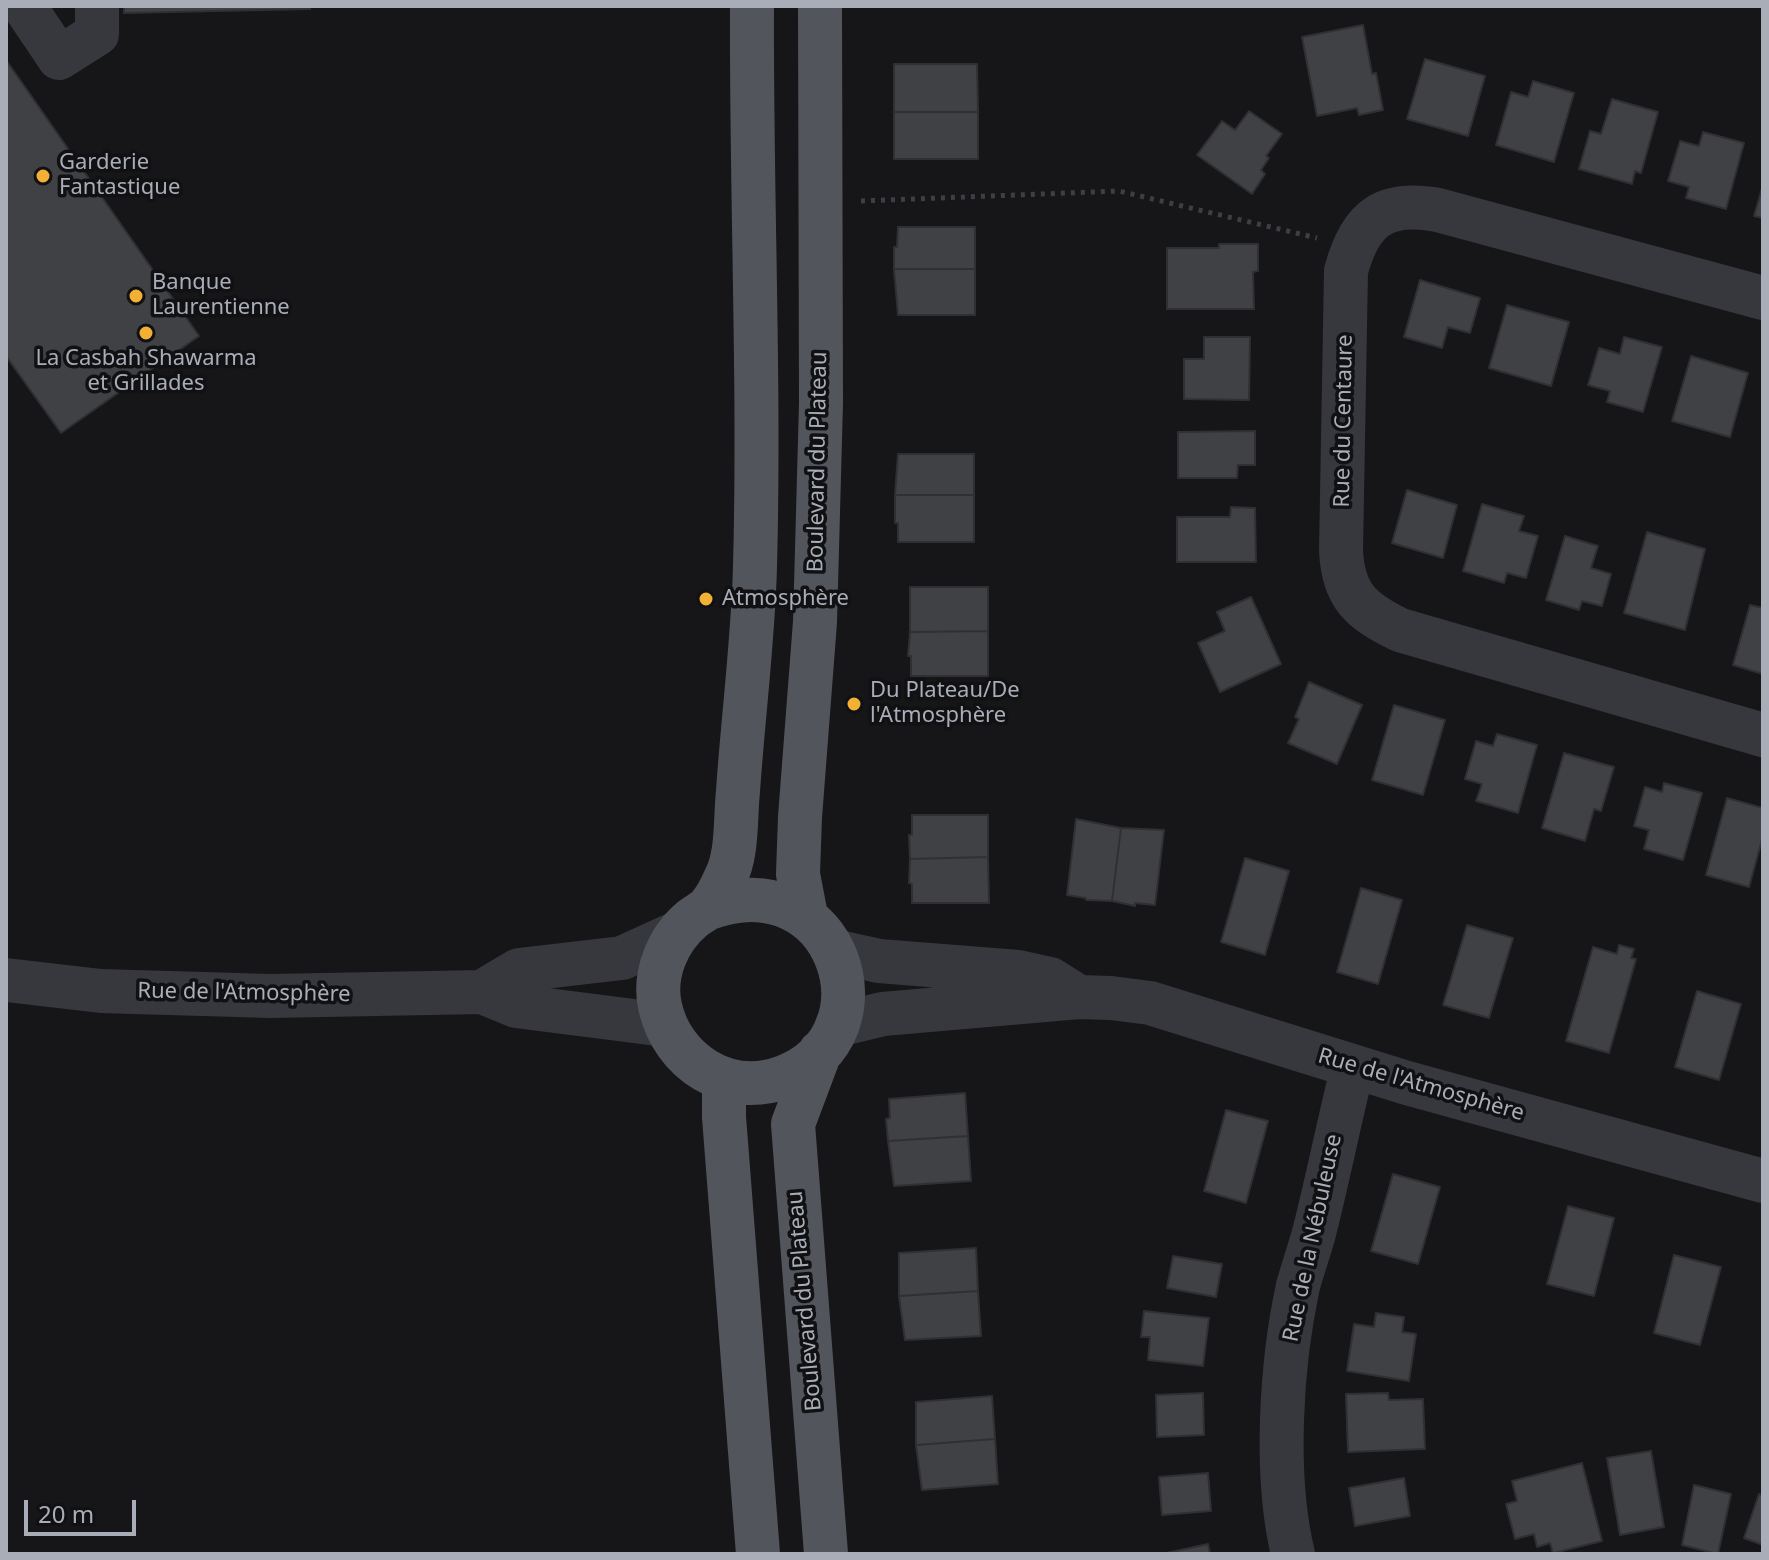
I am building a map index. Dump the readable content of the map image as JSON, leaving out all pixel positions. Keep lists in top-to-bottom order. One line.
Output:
{"streets":{"main road":["Boulevard du Plateau"],"street":["Rue du Centaure","Rue de l'Atmosphère","Rue de la Nébuleuse"]},"crossings":[["Boulevard du Plateau","Rue de l'Atmosphère"],["Rue de l'Atmosphère","Rue de la Nébuleuse"]],"places":["Garderie Fantastique","Banque Laurentienne","La Casbah Shawarma et Grillades","Atmosphère","Du Plateau/De l'Atmosphère"],"scale_bar":"20 m"}
